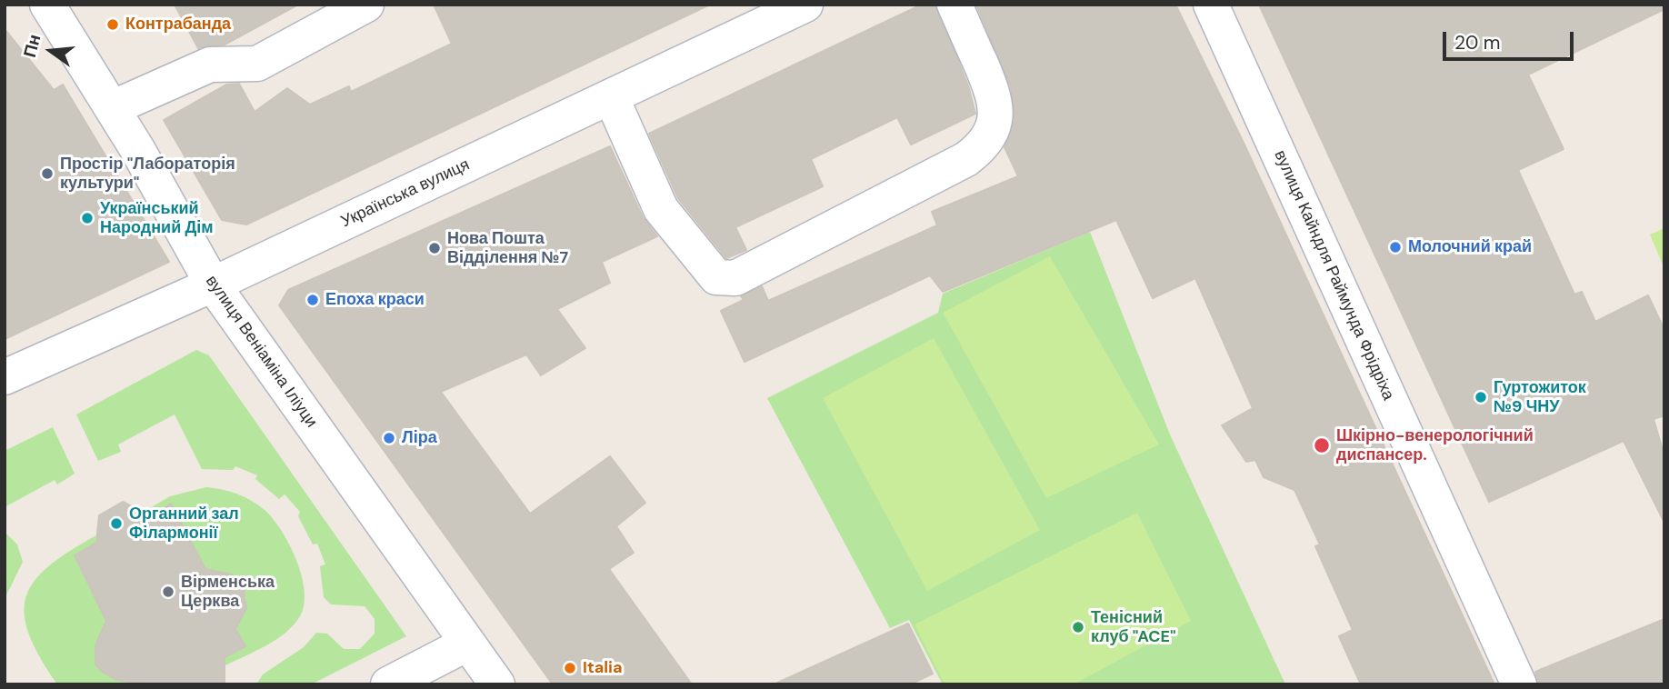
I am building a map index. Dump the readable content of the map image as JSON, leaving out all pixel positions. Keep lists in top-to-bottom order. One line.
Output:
{"streets":{"street":["Українська вулиця","вулиця Кайндля Раймунда Фрідріха","вулиця Веніаміна Іліуци"]},"crossings":[["Українська вулиця","вулиця Веніаміна Іліуци"]],"places":["Контрабанда","Простір \"Лабораторія культури\"","Український Народний Дім","Молочний край","Нова Пошта Відділення №7","Епоха краси","Гуртожиток №9 ЧНУ","Ліра","Шкірно-венерологічний диспансер.","Органний зал Філармонії","Вірменська Церква","Тенісний клуб \"ACE\"","Italia"],"scale_bar":"20 m","north":"left"}
